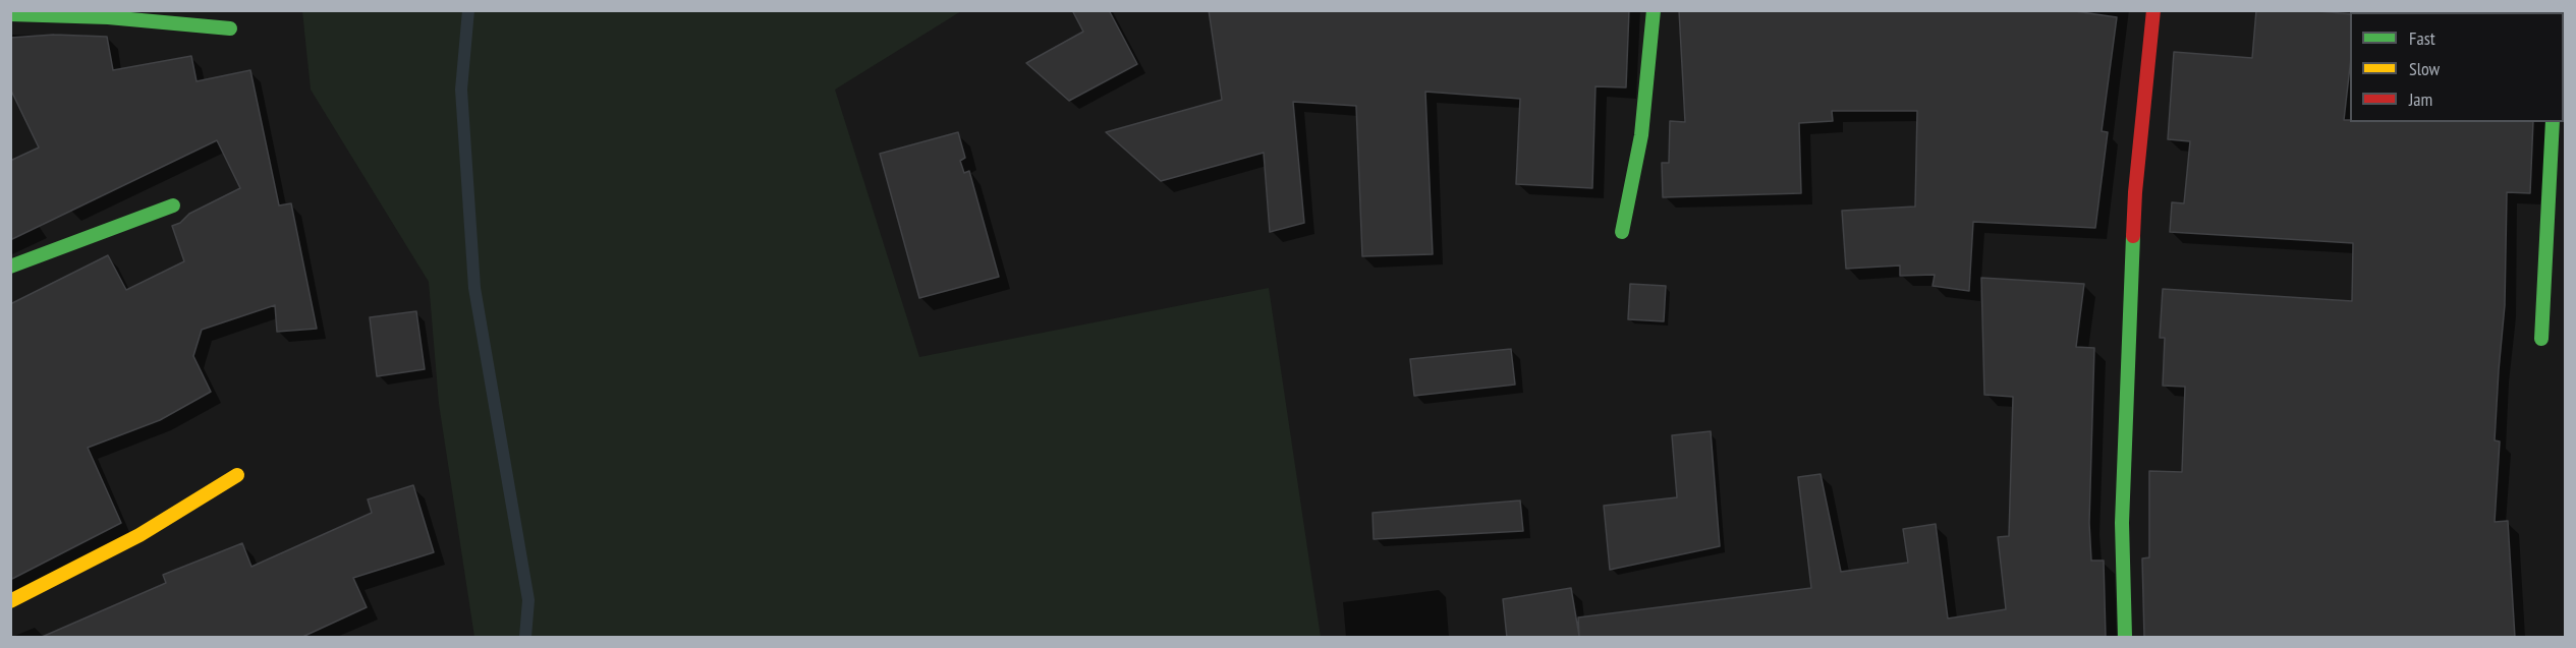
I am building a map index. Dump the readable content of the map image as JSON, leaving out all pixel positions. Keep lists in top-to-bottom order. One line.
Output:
{"legend":["Fast","Slow","Jam"]}
